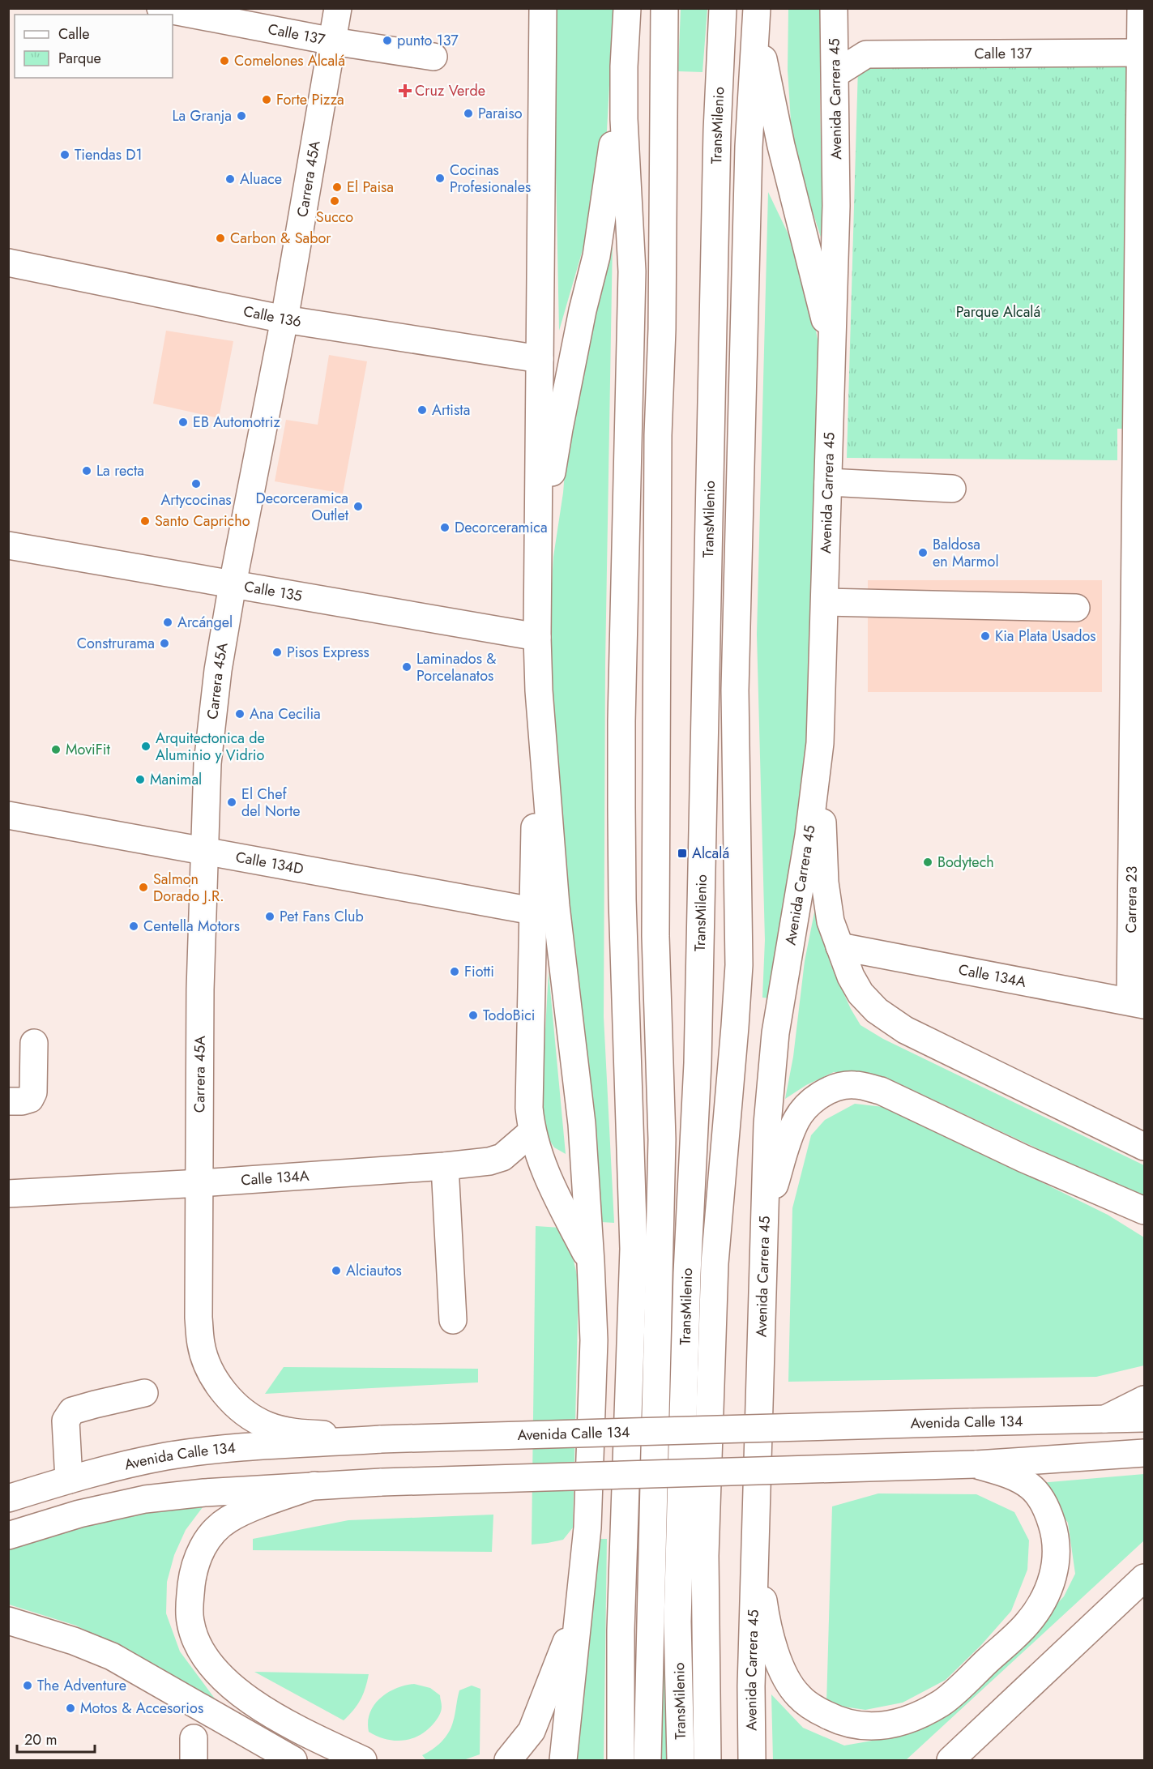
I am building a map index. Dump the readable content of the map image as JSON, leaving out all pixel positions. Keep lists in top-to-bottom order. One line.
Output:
{"streets":{"main road":["Calle 137","Avenida Carrera 45","TransMilenio","Carrera 45A","Calle 136","Calle 135","Calle 134D","Carrera 23","Calle 134A","Avenida Calle 134"]},"crossings":[["Calle 137","Carrera 45A"],["Calle 137","Carrera 23"],["Carrera 45A","Calle 136"],["Carrera 45A","Calle 135"],["Carrera 45A","Calle 134D"],["Carrera 45A","Calle 134A"],["Carrera 45A","Avenida Calle 134"],["Carrera 23","Calle 134A"]],"parks":["Parque Alcalá"],"places":{"other":["punto 137","Comelones Alcalá","Forte Pizza","Paraiso","La Granja","Tiendas D1","Cocinas Profesionales","Aluace","El Paisa","Succo","Carbon & Sabor","Artista","EB Automotriz","La recta","Artycocinas","Decorceramica Outlet","Santo Capricho","Decorceramica","Baldosa en Marmol","Arcángel","Kia Plata Usados","Construrama","Pisos Express","Laminados & Porcelanatos","Ana Cecilia","Arquitectonica de Aluminio y Vidrio","MoviFit","Manimal","El Chef del Norte","Bodytech","Salmon Dorado J.R.","Pet Fans Club","Centella Motors","Fiotti","TodoBici","Alciautos","The Adventure","Motos & Accesorios"],"health":["Cruz Verde"],"transit":["Alcalá"]},"legend":["Calle","Parque"],"scale_bar":"20 m"}
